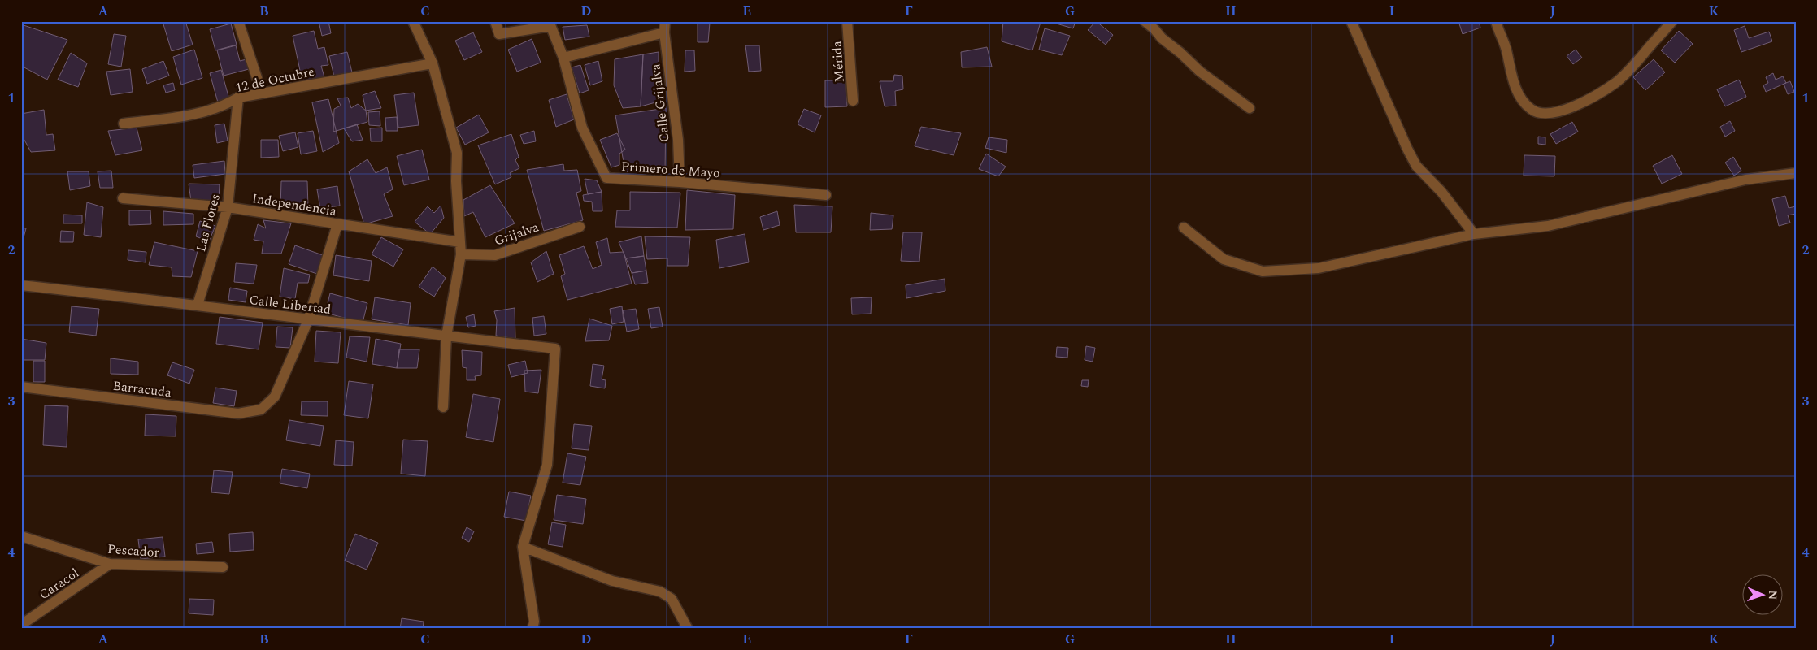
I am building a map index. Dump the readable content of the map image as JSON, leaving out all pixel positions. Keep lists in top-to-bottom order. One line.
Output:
{"streets":{"street":["Mérida","12 de Octubre","Calle Grijalva","Primero de Mayo","Independencia","Las Flores","Grijalva","Calle Libertad","Barracuda","Pescador","Caracol"]},"crossings":[["12 de Octubre","Las Flores"],["Calle Grijalva","Primero de Mayo"],["Independencia","Las Flores"],["Las Flores","Calle Libertad"],["Calle Libertad","Barracuda"],["Pescador","Caracol"]],"north":"right","grid":{"columns":["A","B","C","D","E","F","G","H","I","J","K"],"rows":["1","2","3","4"]}}
